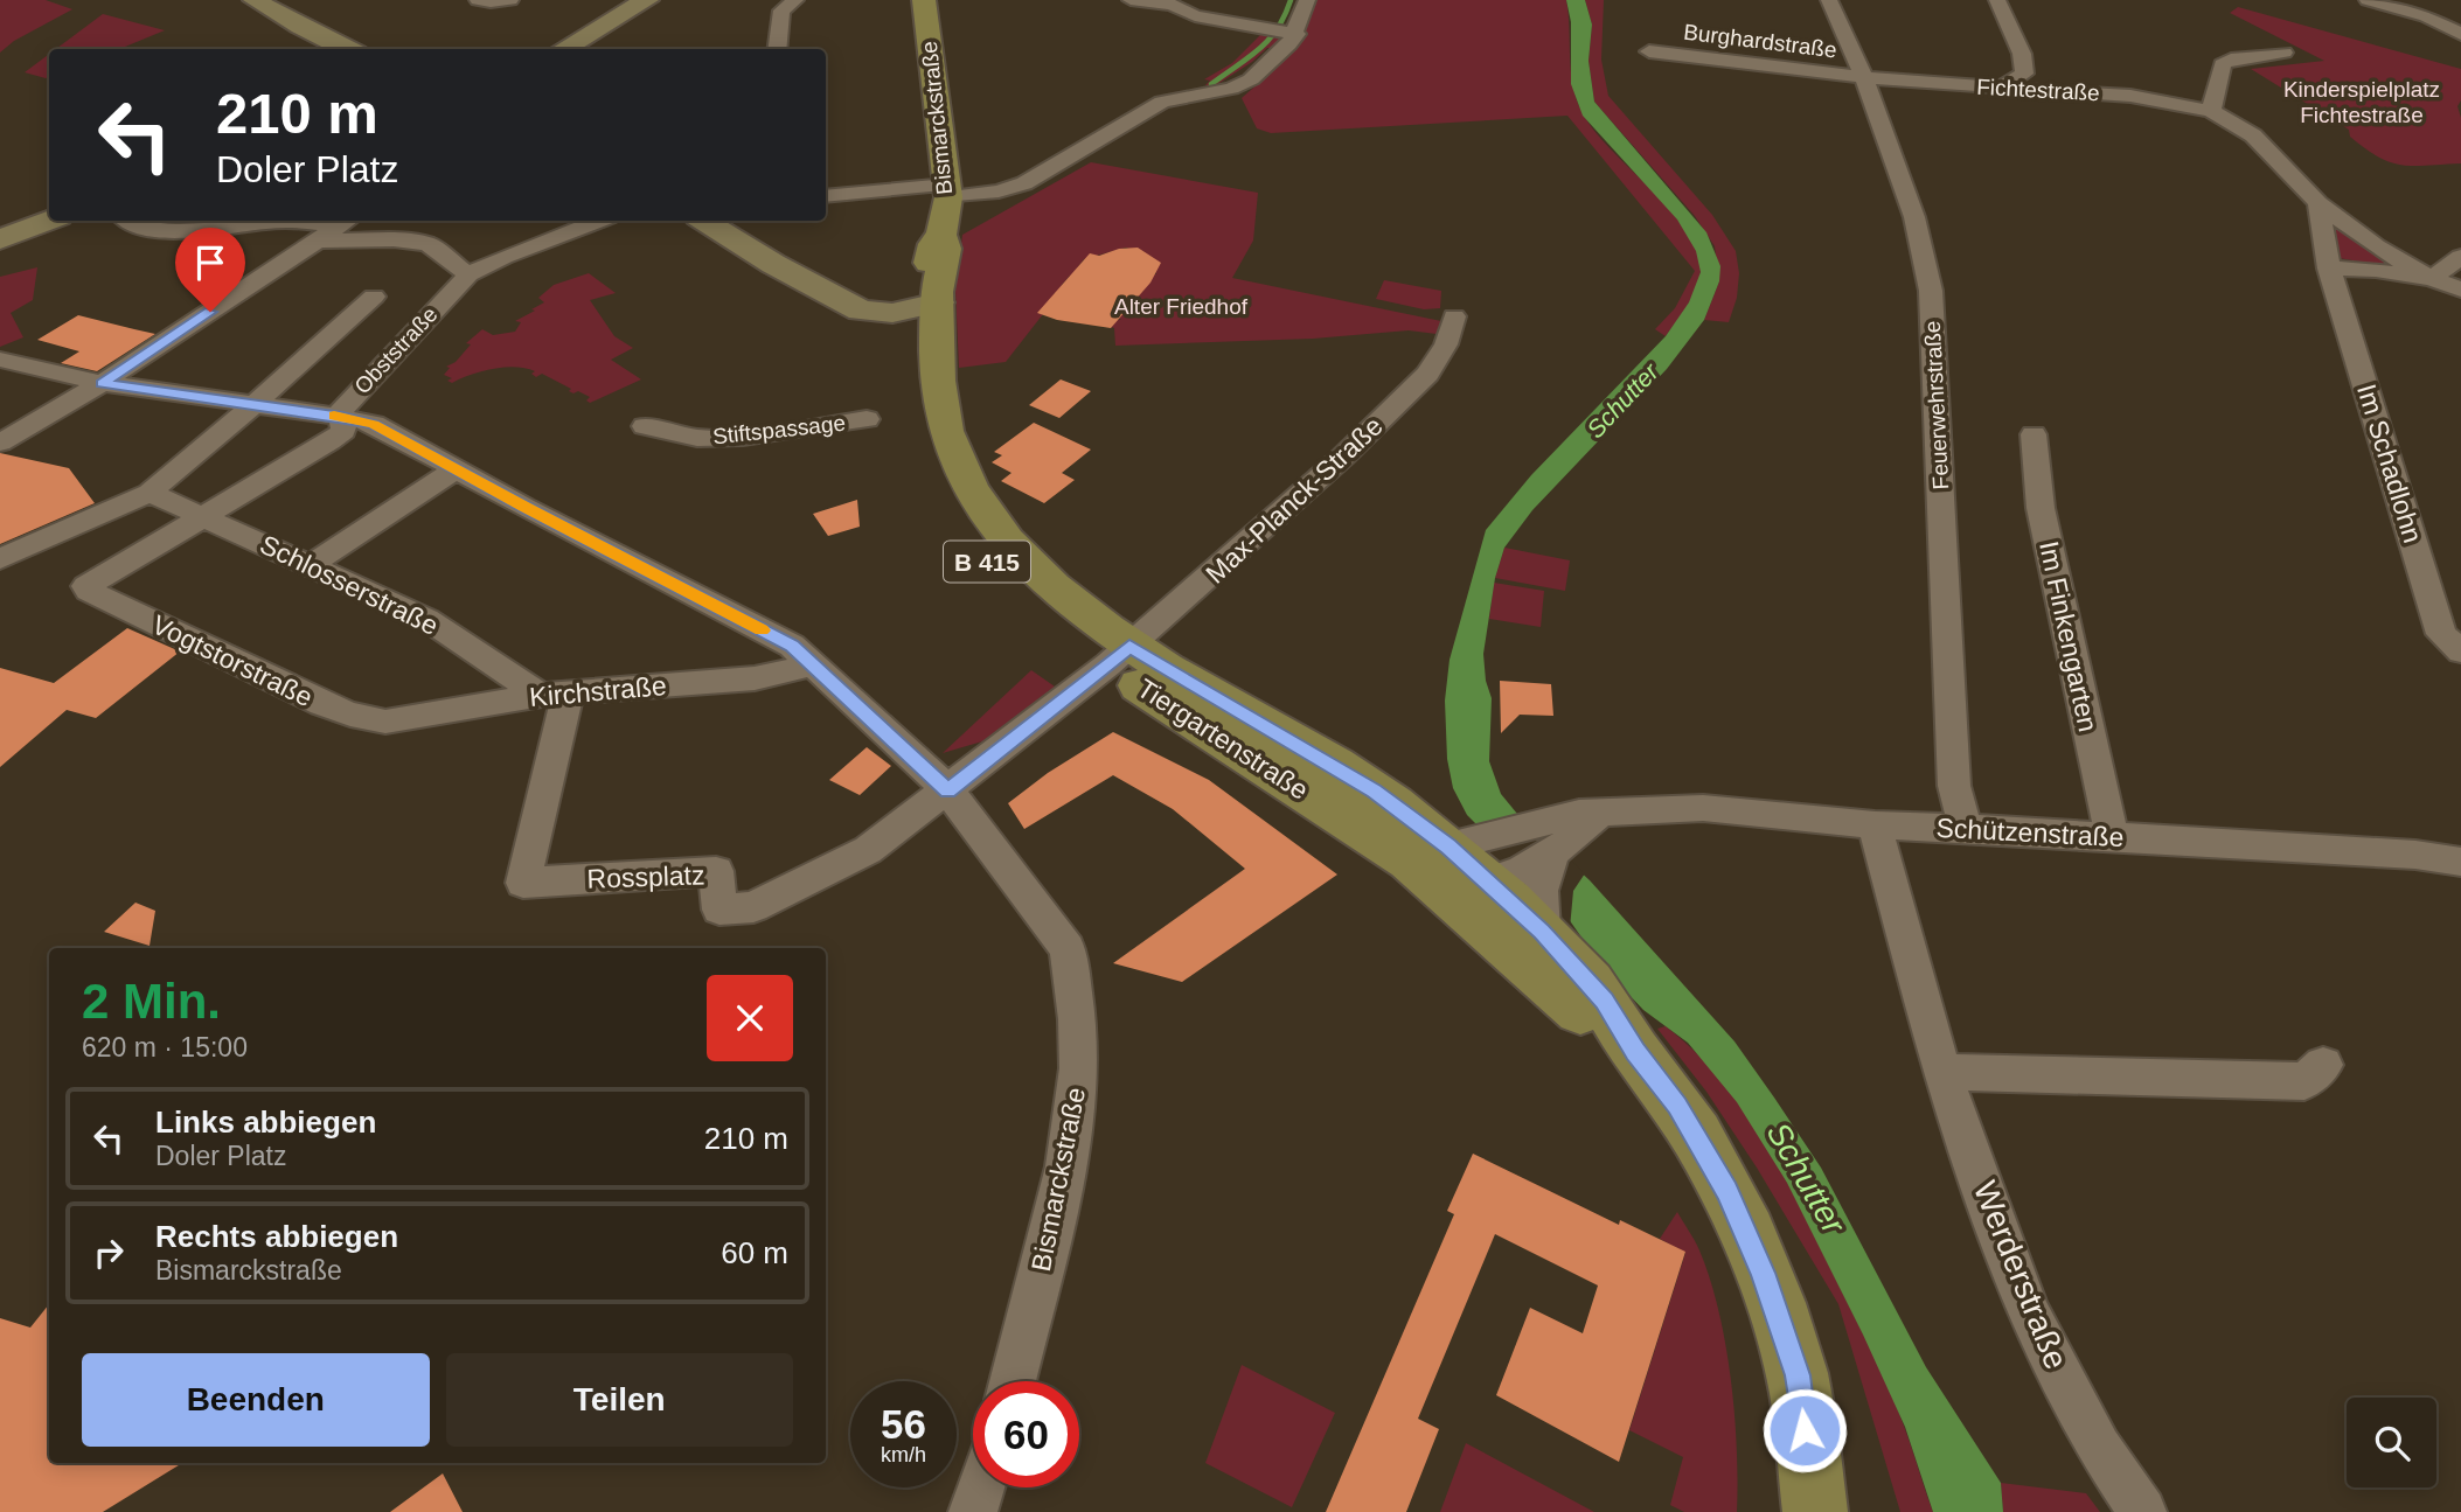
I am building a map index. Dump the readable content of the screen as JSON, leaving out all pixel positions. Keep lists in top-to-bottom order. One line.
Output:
{"streets":{"main road":["Bismarckstraße","B 415","Tiergartenstraße"],"street":["Burghardstraße","Fichtestraße","Obststraße","Feuerwehrstraße","Stiftspassage","Im Schadlohn","Max-Planck-Straße","Schlosserstraße","Im Finkengarten","Vogtstorstraße","Kirchstraße","Schützenstraße","Rossplatz","Werderstraße"]},"crossings":[["Burghardstraße","Fichtestraße"],["Burghardstraße","Feuerwehrstraße"],["Fichtestraße","Feuerwehrstraße"],["Fichtestraße","Im Schadlohn"],["Bismarckstraße","Obststraße"],["Bismarckstraße","Max-Planck-Straße"],["Bismarckstraße","Kirchstraße"],["Bismarckstraße","Tiergartenstraße"],["Bismarckstraße","Rossplatz"],["Obststraße","Schlosserstraße"],["Obststraße","Vogtstorstraße"],["Feuerwehrstraße","Schützenstraße"],["Max-Planck-Straße","Tiergartenstraße"],["Max-Planck-Straße","Rossplatz"],["Schlosserstraße","Kirchstraße"],["Schlosserstraße","Rossplatz"],["Im Finkengarten","Schützenstraße"],["Vogtstorstraße","Kirchstraße"],["Kirchstraße","Rossplatz"],["Tiergartenstraße","Schützenstraße"],["Schützenstraße","Werderstraße"]],"water":["Schutter"],"parks":["Kinderspielplatz Fichtestraße","Alter Friedhof"],"page":{"turn":["210 m","Doler Platz"],"heading":["2 Min.","620 m · 15:00"],"list":[{"name":"Links abbiegen","note":"Doler Platz","value":"210 m"},{"name":"Rechts abbiegen","note":"Bismarckstraße","value":"60 m"}],"buttons":["Beenden","Teilen"],"speed":"56 km/h","limit":"60"}}
